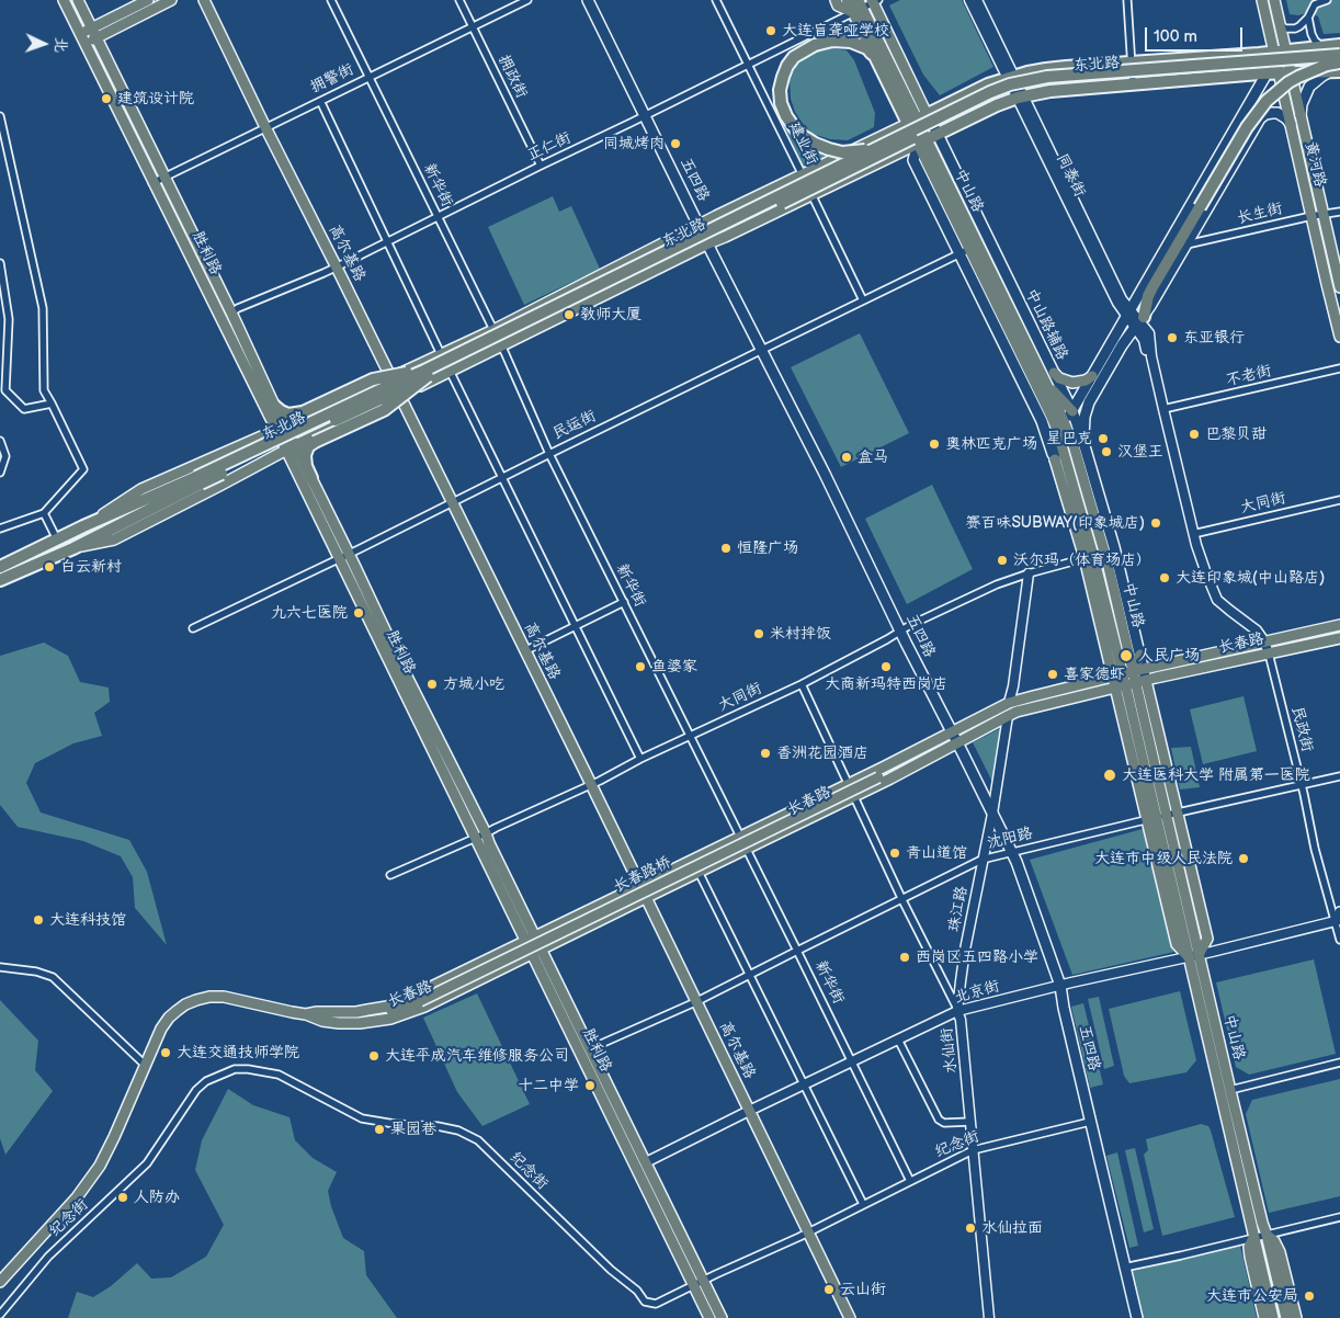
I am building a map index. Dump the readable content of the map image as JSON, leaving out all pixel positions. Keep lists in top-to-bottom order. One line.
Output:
{"streets":{"highway":["东北路","中山路"],"main road":["黄河路","五四路","胜利路","高尔基路","中山路辅路","长春路","长春路桥"],"street":["拥政街","拥警街","建业街","正仁街","同泰街","新华街","长生街","不老街","民运街","大同街","民政街","沈阳路","珠江路","北京街","水仙街","纪念街"]},"crossings":[["东北路","建业街"],["东北路","黄河路"],["东北路","同泰街"],["东北路","五四路"],["东北路","新华街"],["东北路","中山路"],["东北路","胜利路"],["东北路","高尔基路"],["东北路","中山路辅路"],["拥政街","拥警街"],["拥政街","正仁街"],["拥警街","新华街"],["拥警街","胜利路"],["拥警街","高尔基路"],["建业街","正仁街"],["建业街","民运街"],["正仁街","五四路"],["正仁街","新华街"],["正仁街","中山路"],["正仁街","胜利路"],["正仁街","高尔基路"],["正仁街","中山路辅路"],["黄河路","长生街"],["同泰街","不老街"],["同泰街","大同街"],["同泰街","长春路"],["五四路","民运街"],["五四路","大同街"],["五四路","长春路"],["五四路","沈阳路"],["五四路","珠江路"],["五四路","北京街"],["五四路","纪念街"],["新华街","民运街"],["新华街","大同街"],["新华街","长春路"],["新华街","沈阳路"],["新华街","北京街"],["新华街","纪念街"],["中山路","民运街"],["中山路","大同街"],["中山路","长春路"],["中山路","沈阳路"],["中山路","北京街"],["胜利路","民运街"],["胜利路","大同街"],["胜利路","长春路"],["胜利路","沈阳路"],["胜利路","北京街"],["胜利路","纪念街"],["高尔基路","民运街"],["高尔基路","大同街"],["高尔基路","长春路"],["高尔基路","沈阳路"],["高尔基路","北京街"],["高尔基路","纪念街"],["中山路辅路","长春路"],["大同街","水仙街"],["长春路","民政街"],["长春路","长春路桥"],["长春路","珠江路"],["长春路","水仙街"],["民政街","沈阳路"],["民政街","北京街"],["沈阳路","珠江路"],["沈阳路","水仙街"],["珠江路","北京街"],["珠江路","水仙街"],["北京街","水仙街"],["水仙街","纪念街"]],"places":["大连盲聋哑学校","建筑设计院","同城烤肉","教师大厦","东亚银行","巴黎贝甜","星巴克","奥林匹克广场","汉堡王","盒马","赛百味SUBWAY(印象城店)","恒隆广场","沃尔玛（体育场店）","白云新村","大连印象城(中山路店)","九六七医院","米村拌饭","人民广场","鱼婆家","大商新玛特西岗店","喜家德虾","方城小吃","香洲花园酒店","大连医科大学 附属第一医院","青山道馆","大连市中级人民法院","大连科技馆","西岗区五四路小学","大连交通技师学院","大连平成汽车维修服务公司","十二中学","果园巷","人防办","水仙拉面","云山街","大连市公安局"],"scale_bar":"100 m","north":"right"}
